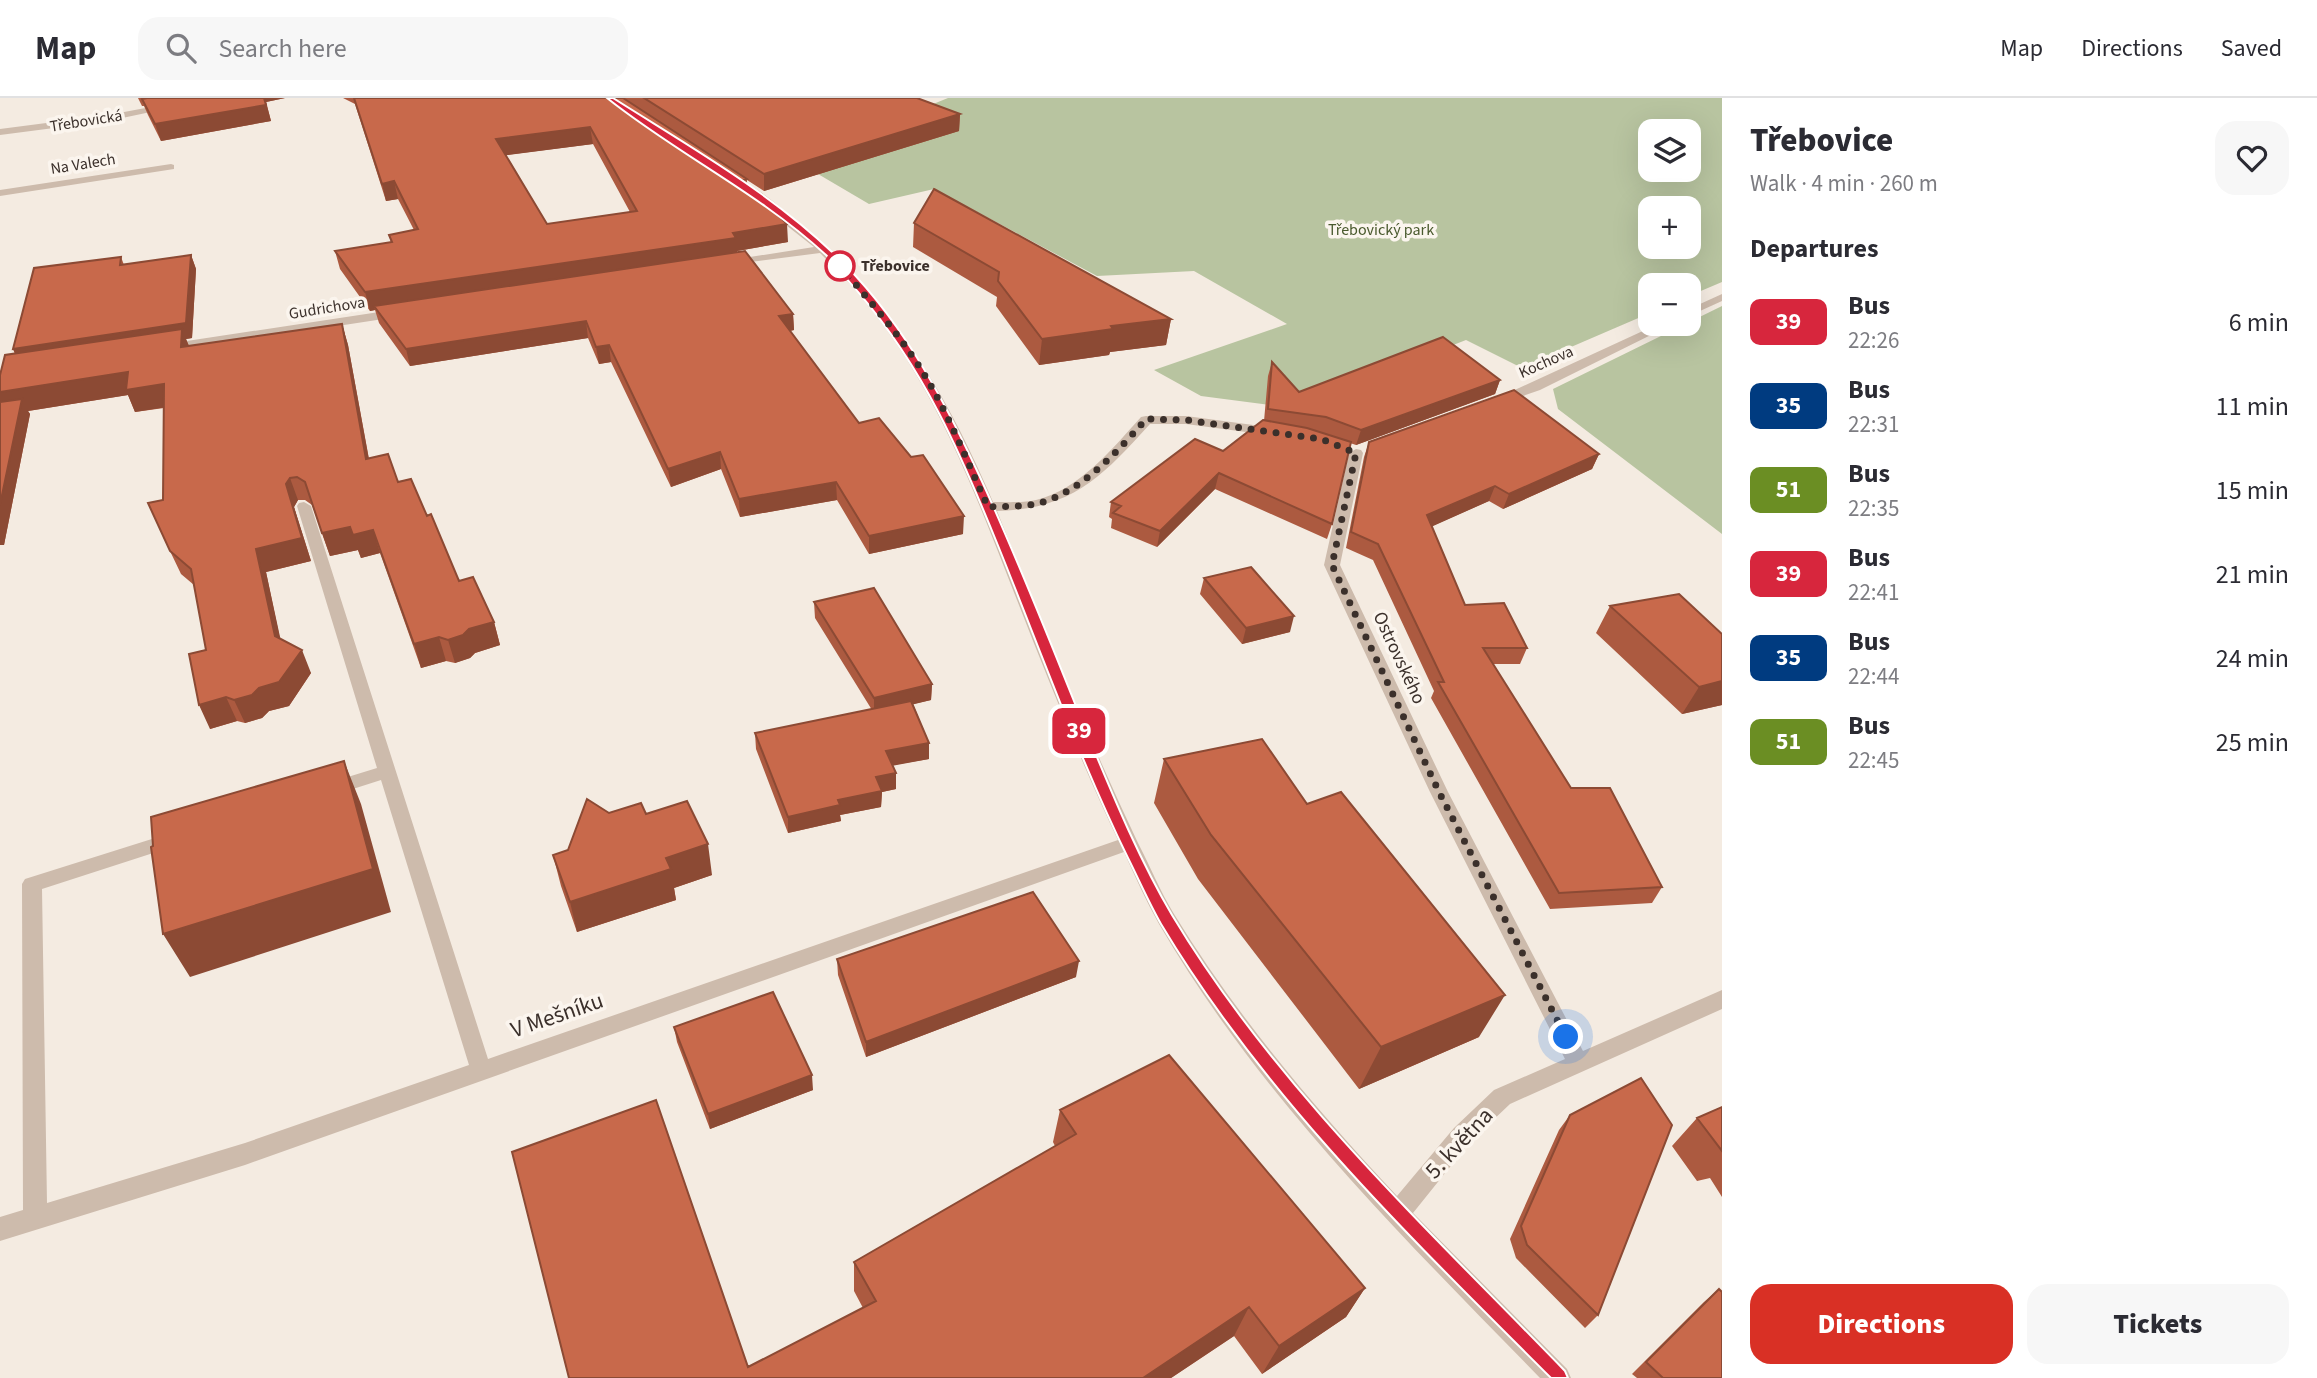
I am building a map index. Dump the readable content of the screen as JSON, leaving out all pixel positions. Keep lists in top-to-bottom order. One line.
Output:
{"streets":{"street":["Třebovická","Na Valech","Gudrichova","Kochova","Ostrovského","V Mešníku","5. května"]},"crossings":[["Ostrovského","5. května"]],"parks":["Třebovický park"],"places":["Třebovice"],"lines":["bus line 39"],"page":{"header":"Map","search":"Search here","nav":["Map","Directions","Saved"],"on_map":"39","heading":[["Třebovice","Walk · 4 min · 260 m"],"Departures"],"map_buttons":["+","−"],"list":[{"mark":"39","name":"Bus","note":"22:26","value":"6 min"},{"mark":"35","name":"Bus","note":"22:31","value":"11 min"},{"mark":"51","name":"Bus","note":"22:35","value":"15 min"},{"mark":"39","name":"Bus","note":"22:41","value":"21 min"},{"mark":"35","name":"Bus","note":"22:44","value":"24 min"},{"mark":"51","name":"Bus","note":"22:45","value":"25 min"}],"buttons":["Directions","Tickets"]}}
